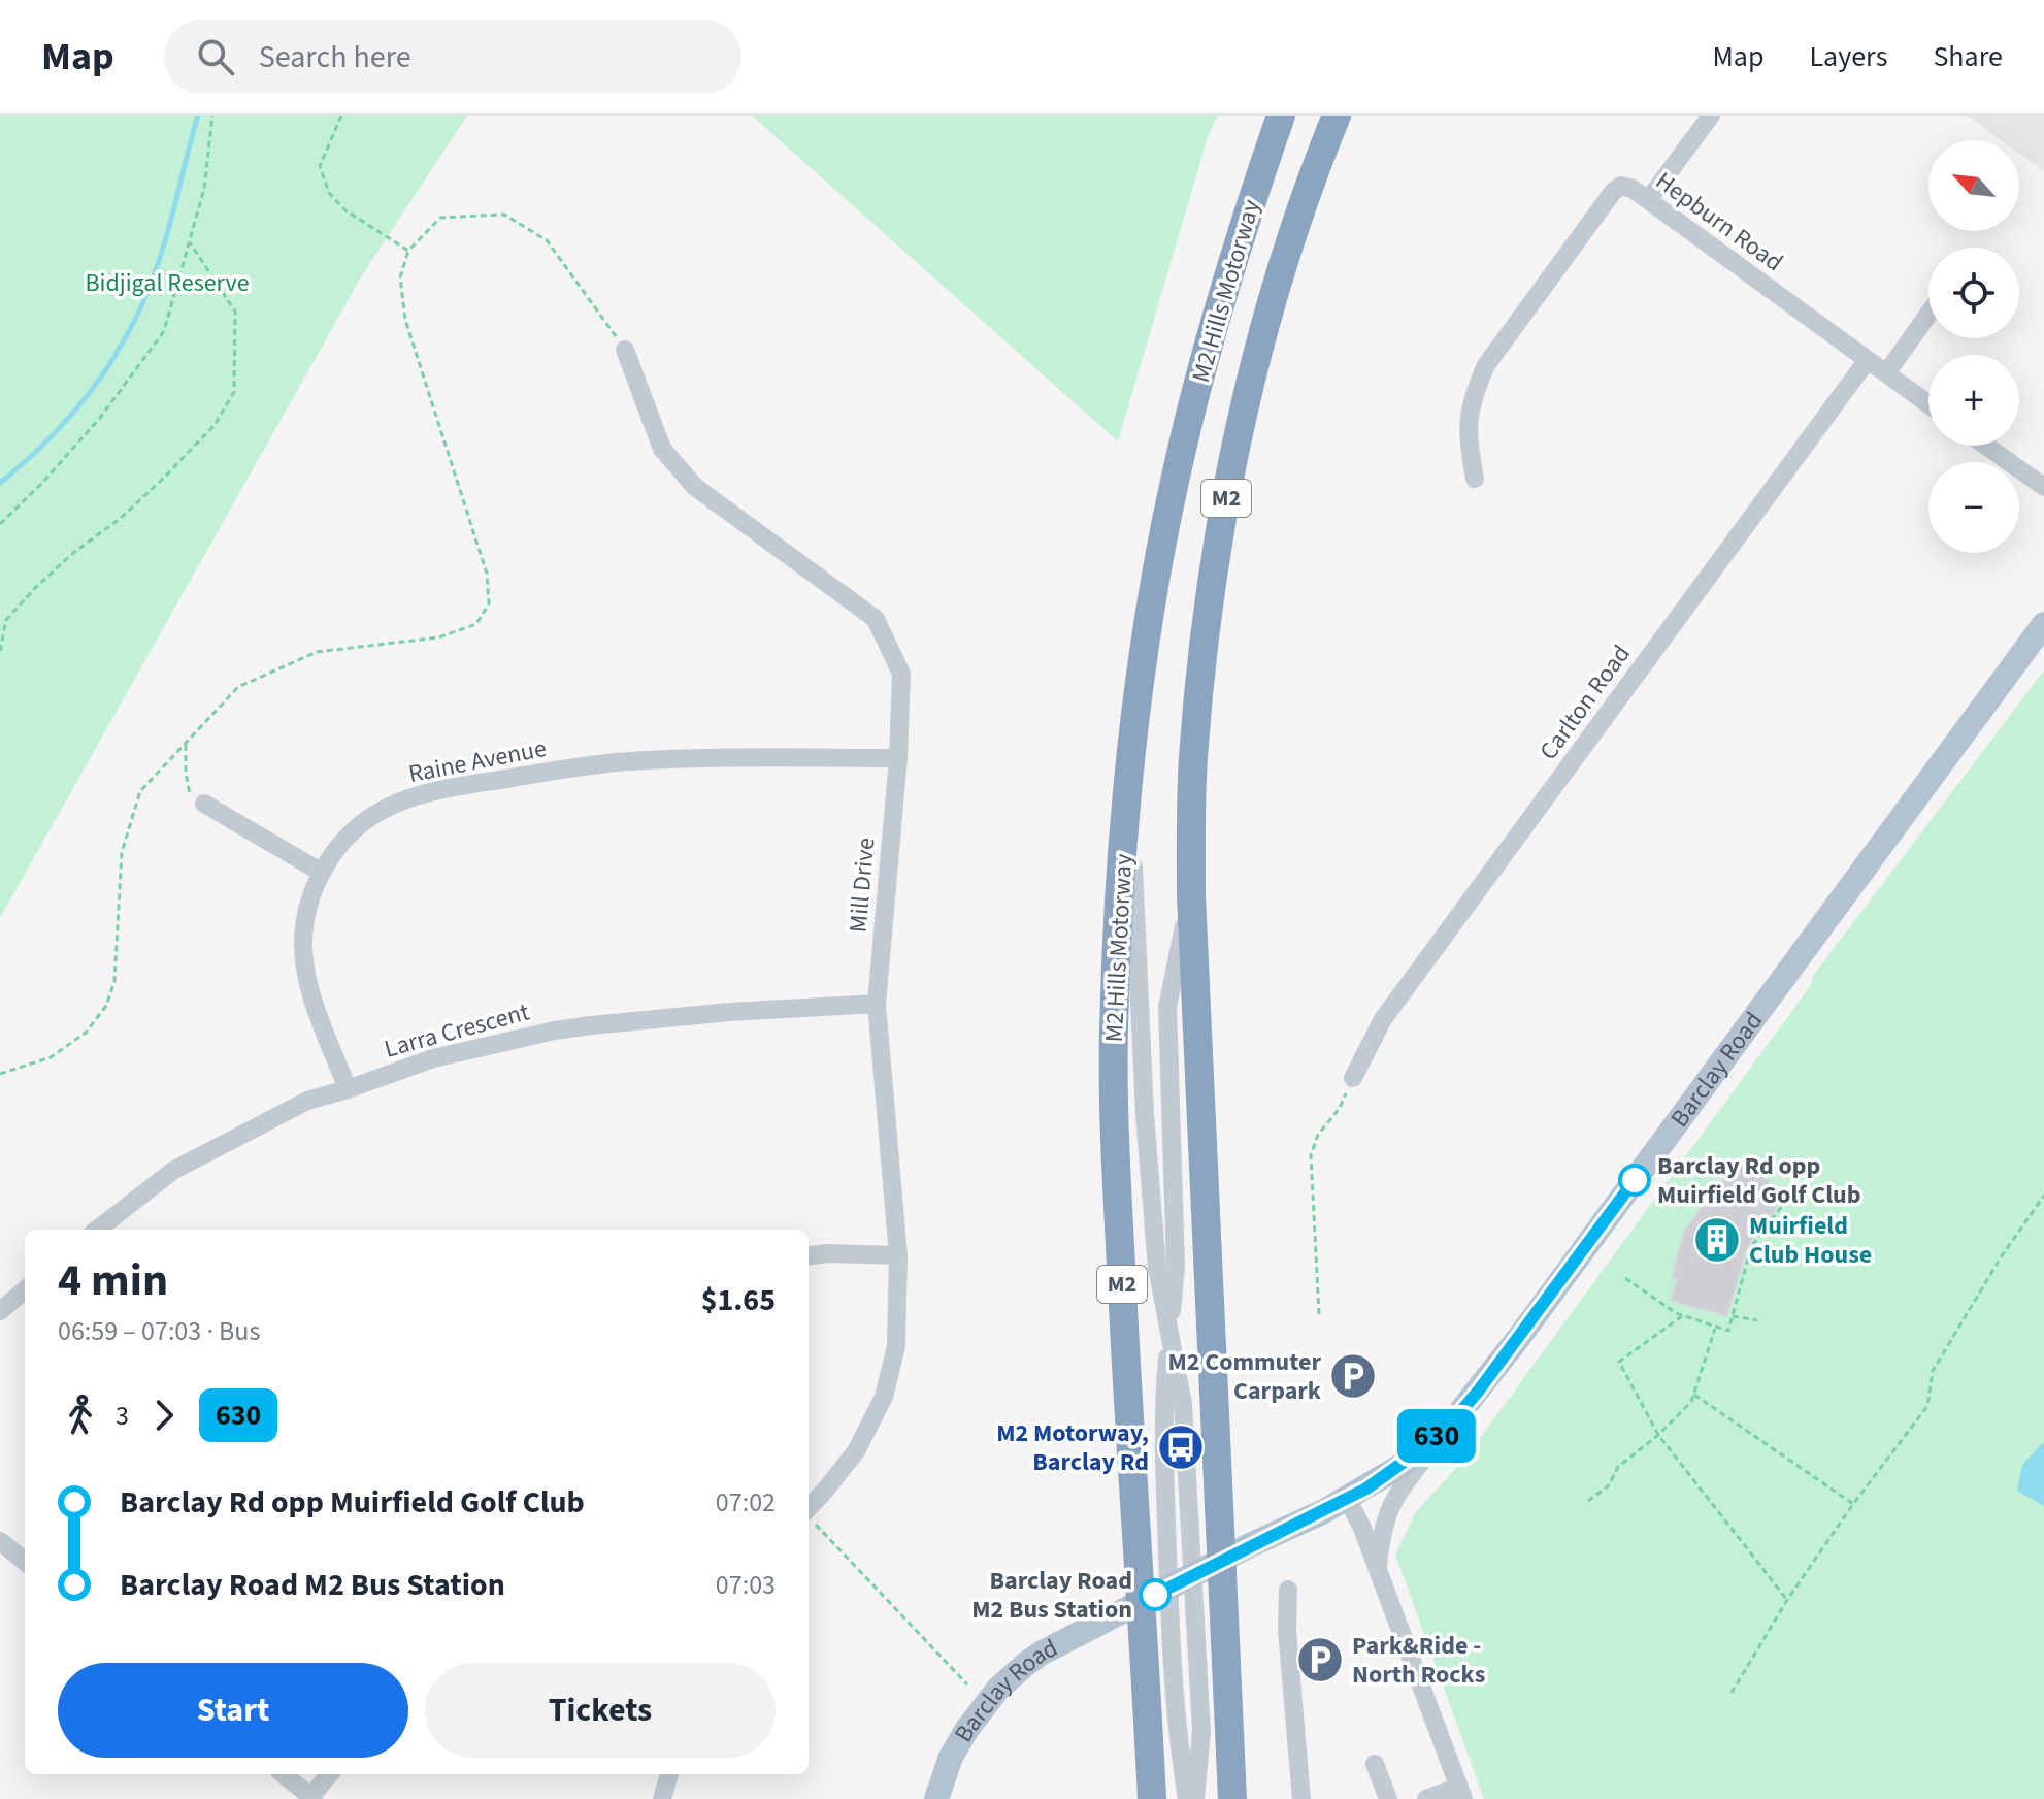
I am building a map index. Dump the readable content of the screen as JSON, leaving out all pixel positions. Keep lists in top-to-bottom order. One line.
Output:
{"streets":{"highway":["M2 Hills Motorway","M2"],"main road":["Barclay Road"],"street":["Hepburn Road","Carlton Road","Raine Avenue","Mill Drive","Larra Crescent"]},"crossings":[["Hepburn Road","Carlton Road"],["M2 Hills Motorway","M2"],["Raine Avenue","Mill Drive"],["Raine Avenue","Larra Crescent"],["Mill Drive","Larra Crescent"]],"parks":["Bidjigal Reserve"],"places":{"other":["Barclay Rd opp Muirfield Golf Club","Barclay Road M2 Bus Station"],"building":["Muirfield Club House"],"parking":["M2 Commuter Carpark","Park&Ride - North Rocks"],"bus stop":["M2 Motorway, Barclay Rd"]},"lines":["bus line 630"],"north":"top left","page":{"header":"Map","search":"Search here","nav":["Map","Layers","Share"],"on_map":"630","map_buttons":["+","−"],"heading":["4 min","06:59 – 07:03 · Bus","$1.65"],"legs":["3","630"],"list":[{"name":"Barclay Rd opp Muirfield Golf Club","value":"07:02"},{"name":"Barclay Road M2 Bus Station","value":"07:03"}],"buttons":["Start","Tickets"]}}
